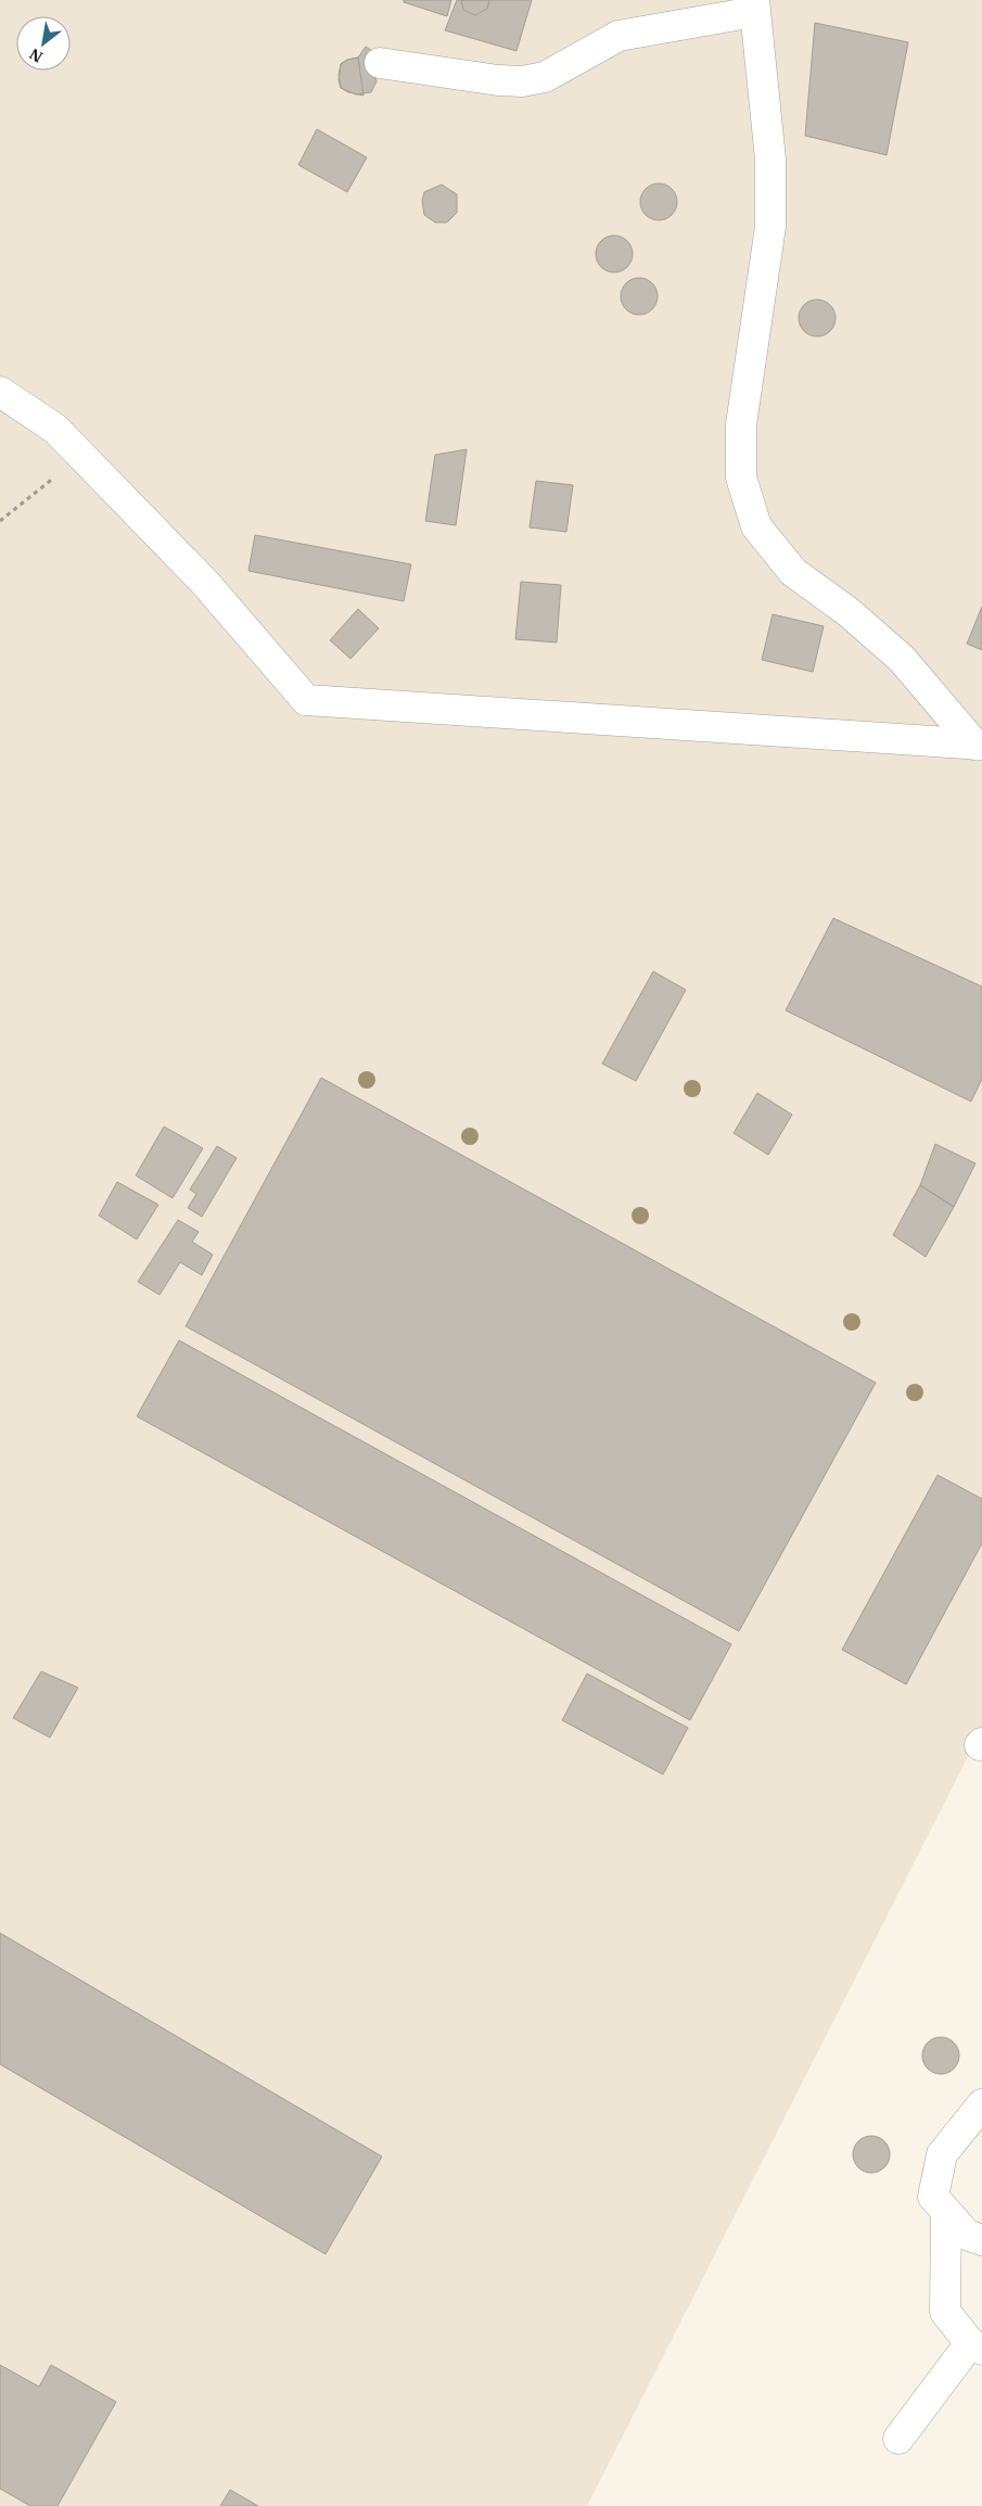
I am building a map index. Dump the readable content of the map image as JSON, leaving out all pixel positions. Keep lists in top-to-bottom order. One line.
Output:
{"north":"bottom left"}
